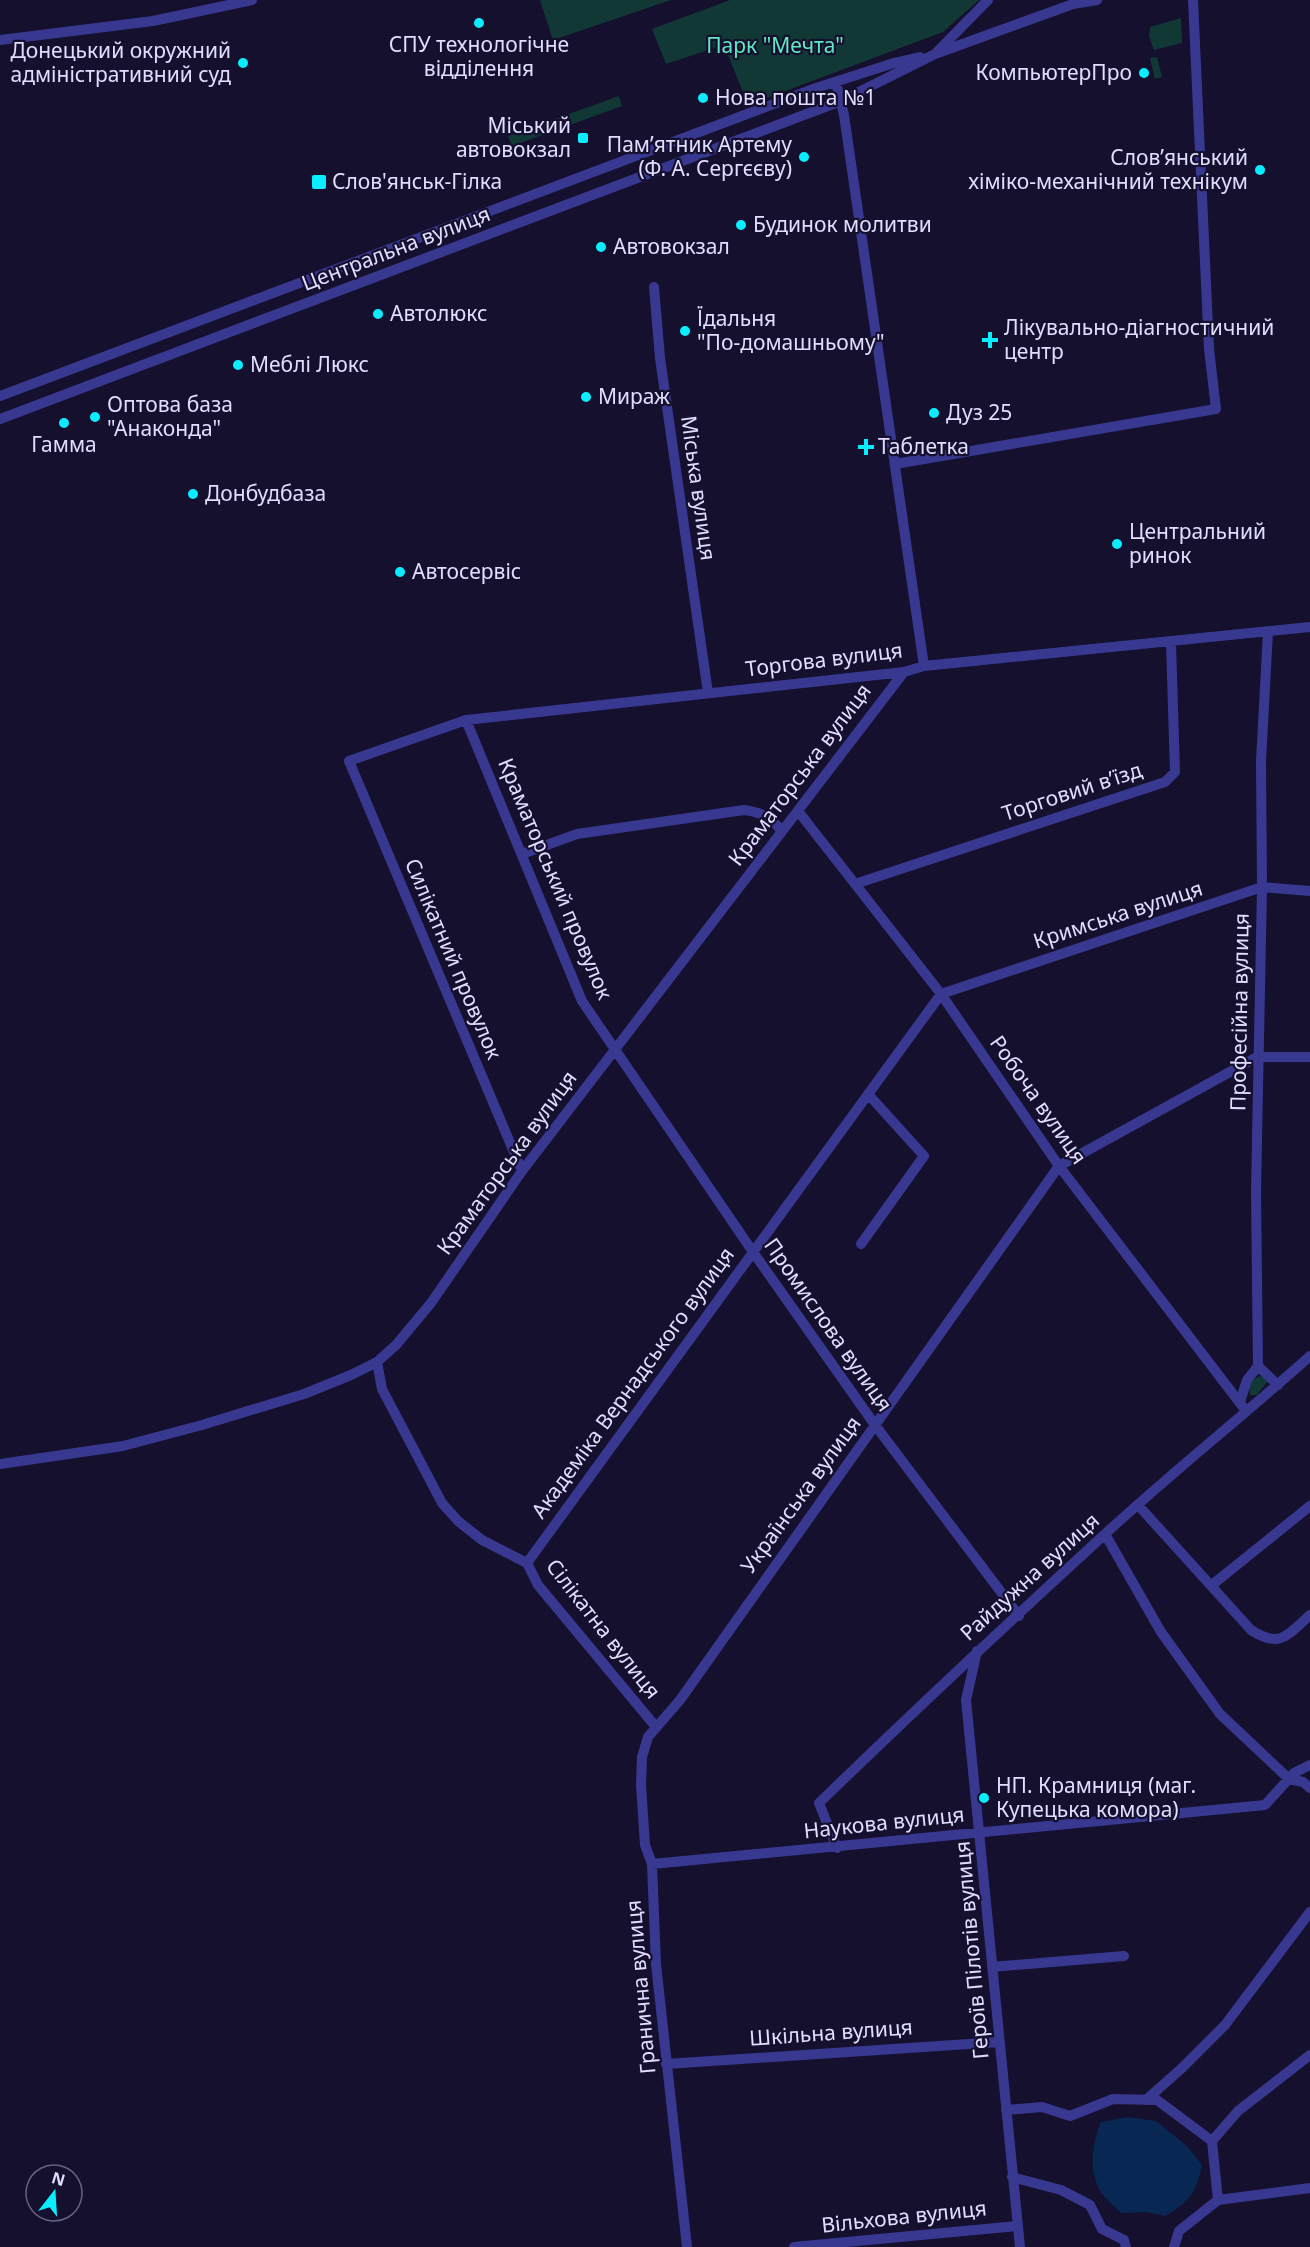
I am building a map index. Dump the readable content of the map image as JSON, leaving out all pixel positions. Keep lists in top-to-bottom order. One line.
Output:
{"streets":{"street":["Центральна вулиця","Міська вулиця","Торгова вулиця","Краматорська вулиця","Торговий в’їзд","Краматорський провулок","Кримська вулиця","Силікатний провулок","Професійна вулиця","Робоча вулиця","Промислова вулиця","Академіка Вернадського вулиця","Українська вулиця","Райдужна вулиця","Сілікатна вулиця","Наукова вулиця","Героїв Пілотів вулиця","Гранична вулиця","Шкільна вулиця","Вільхова вулиця"]},"crossings":[["Міська вулиця","Торгова вулиця"],["Торгова вулиця","Краматорська вулиця"],["Торгова вулиця","Торговий в’їзд"],["Торгова вулиця","Краматорський провулок"],["Торгова вулиця","Силікатний провулок"],["Торгова вулиця","Професійна вулиця"],["Краматорська вулиця","Краматорський провулок"],["Краматорська вулиця","Силікатний провулок"],["Краматорська вулиця","Робоча вулиця"],["Краматорська вулиця","Промислова вулиця"],["Краматорська вулиця","Сілікатна вулиця"],["Торговий в’їзд","Робоча вулиця"],["Краматорський провулок","Промислова вулиця"],["Кримська вулиця","Професійна вулиця"],["Кримська вулиця","Робоча вулиця"],["Кримська вулиця","Академіка Вернадського вулиця"],["Робоча вулиця","Академіка Вернадського вулиця"],["Робоча вулиця","Українська вулиця"],["Робоча вулиця","Райдужна вулиця"],["Промислова вулиця","Академіка Вернадського вулиця"],["Промислова вулиця","Українська вулиця"],["Промислова вулиця","Райдужна вулиця"],["Академіка Вернадського вулиця","Сілікатна вулиця"],["Українська вулиця","Сілікатна вулиця"],["Українська вулиця","Гранична вулиця"],["Райдужна вулиця","Наукова вулиця"],["Райдужна вулиця","Героїв Пілотів вулиця"],["Сілікатна вулиця","Гранична вулиця"],["Наукова вулиця","Героїв Пілотів вулиця"],["Наукова вулиця","Гранична вулиця"],["Героїв Пілотів вулиця","Шкільна вулиця"],["Героїв Пілотів вулиця","Вільхова вулиця"],["Гранична вулиця","Шкільна вулиця"]],"parks":["Парк \"Мечта\""],"places":{"other":["СПУ технологічне відділення","Донецький окружний адміністративний суд","КомпьютерПро","Нова пошта №1","Пам’ятник Артему (Ф. А. Сергєєву)","Слов’янський хіміко-механічний технікум","Будинок молитви","Автовокзал","Автолюкс","Їдальня \"По-домашньому\"","Меблі Люкс","Мираж","Дуз 25","Оптова база \"Анаконда\"","Гамма","Донбудбаза","Центральний ринок","Автосервіс","НП. Крамниця (маг. Купецька комора)"],"transit":["Міський автовокзал","Слов'янськ-Гілка"],"health":["Лікувально-діагностичний центр","Таблетка"]},"north":"top"}
